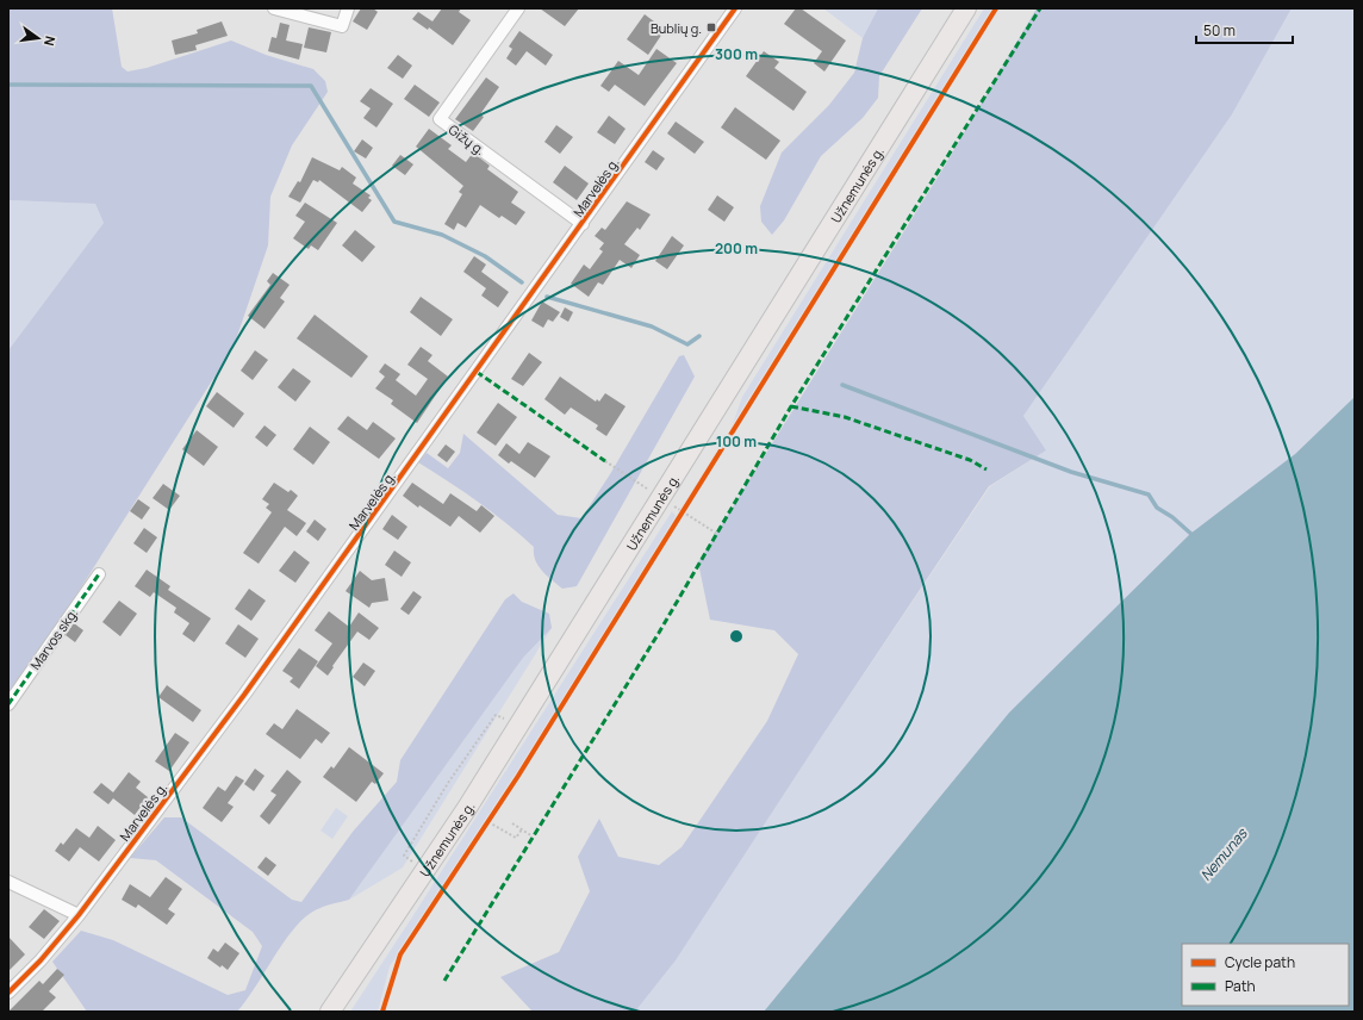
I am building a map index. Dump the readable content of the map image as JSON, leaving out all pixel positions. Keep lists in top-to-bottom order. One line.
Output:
{"streets":{"main road":["Užnemunės g."],"street":["Gižų g.","Marvelės g.","Marvos skg."]},"crossings":[["Gižų g.","Marvelės g."]],"water":["Nemunas"],"places":{"transit":["Bublių g."]},"legend":["Cycle path","Path"],"scale_bar":"50 m","north":"right","rings":["300 m","200 m","100 m"]}
